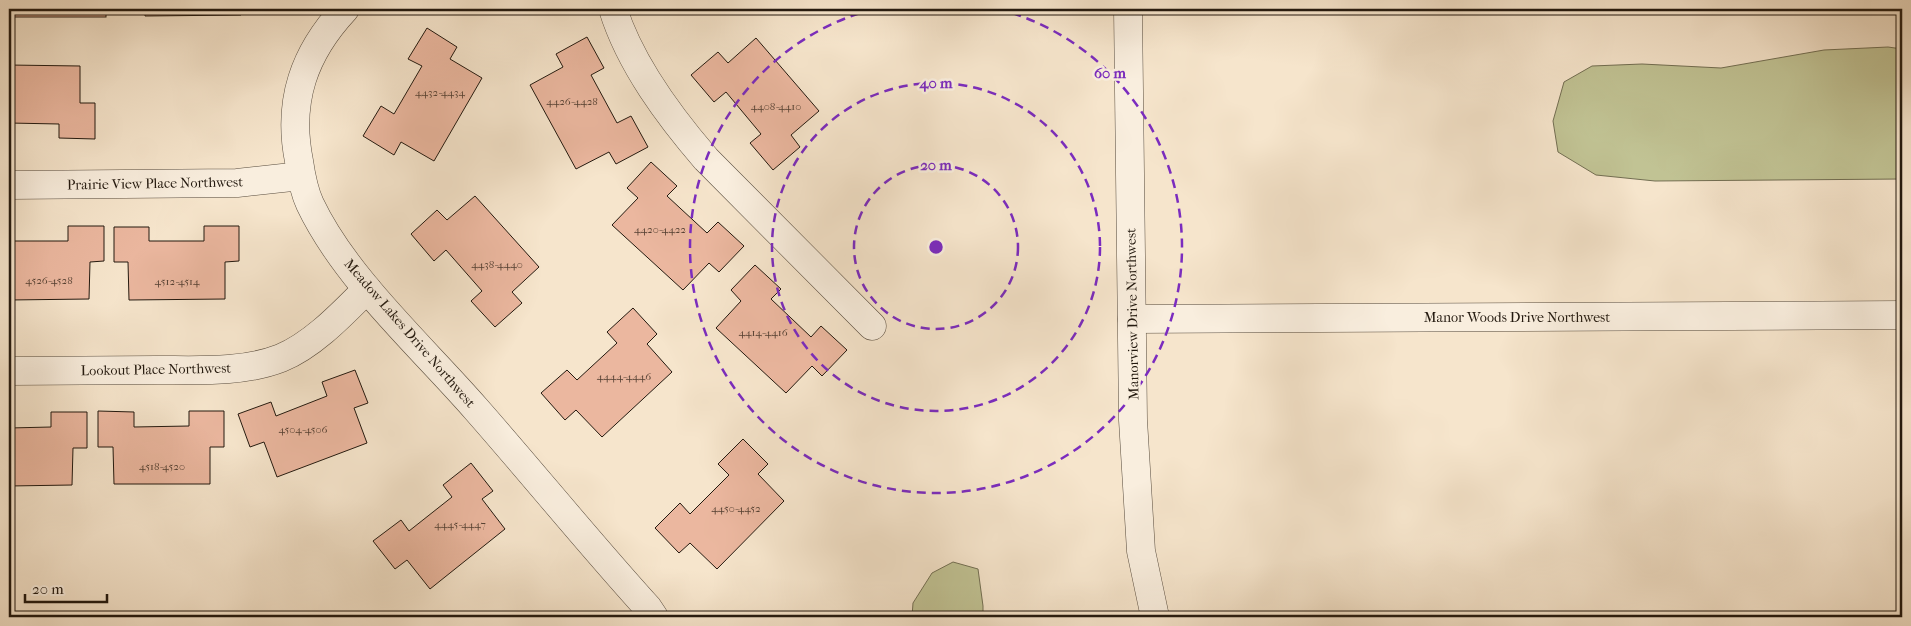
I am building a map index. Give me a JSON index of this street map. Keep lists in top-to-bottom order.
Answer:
{
  "streets": {
    "street": [
      "Prairie View Place Northwest",
      "Manorview Drive Northwest",
      "Manor Woods Drive Northwest",
      "Meadow Lakes Drive Northwest",
      "Lookout Place Northwest"
    ]
  },
  "crossings": [
    ["Prairie View Place Northwest", "Meadow Lakes Drive Northwest"],
    ["Manorview Drive Northwest", "Manor Woods Drive Northwest"],
    ["Meadow Lakes Drive Northwest", "Lookout Place Northwest"]
  ],
  "house_numbers": [
    "4432-4434",
    "4426-4428",
    "4408-4410",
    "4420-4422",
    "4438-4440",
    "4526-4528",
    "4512-4514",
    "4414-4416",
    "4444-4446",
    "4504-4506",
    "4518-4520",
    "4450-4452",
    "4445-4447"
  ],
  "scale_bar": "20 m",
  "rings": ["60 m", "40 m", "20 m"]
}
